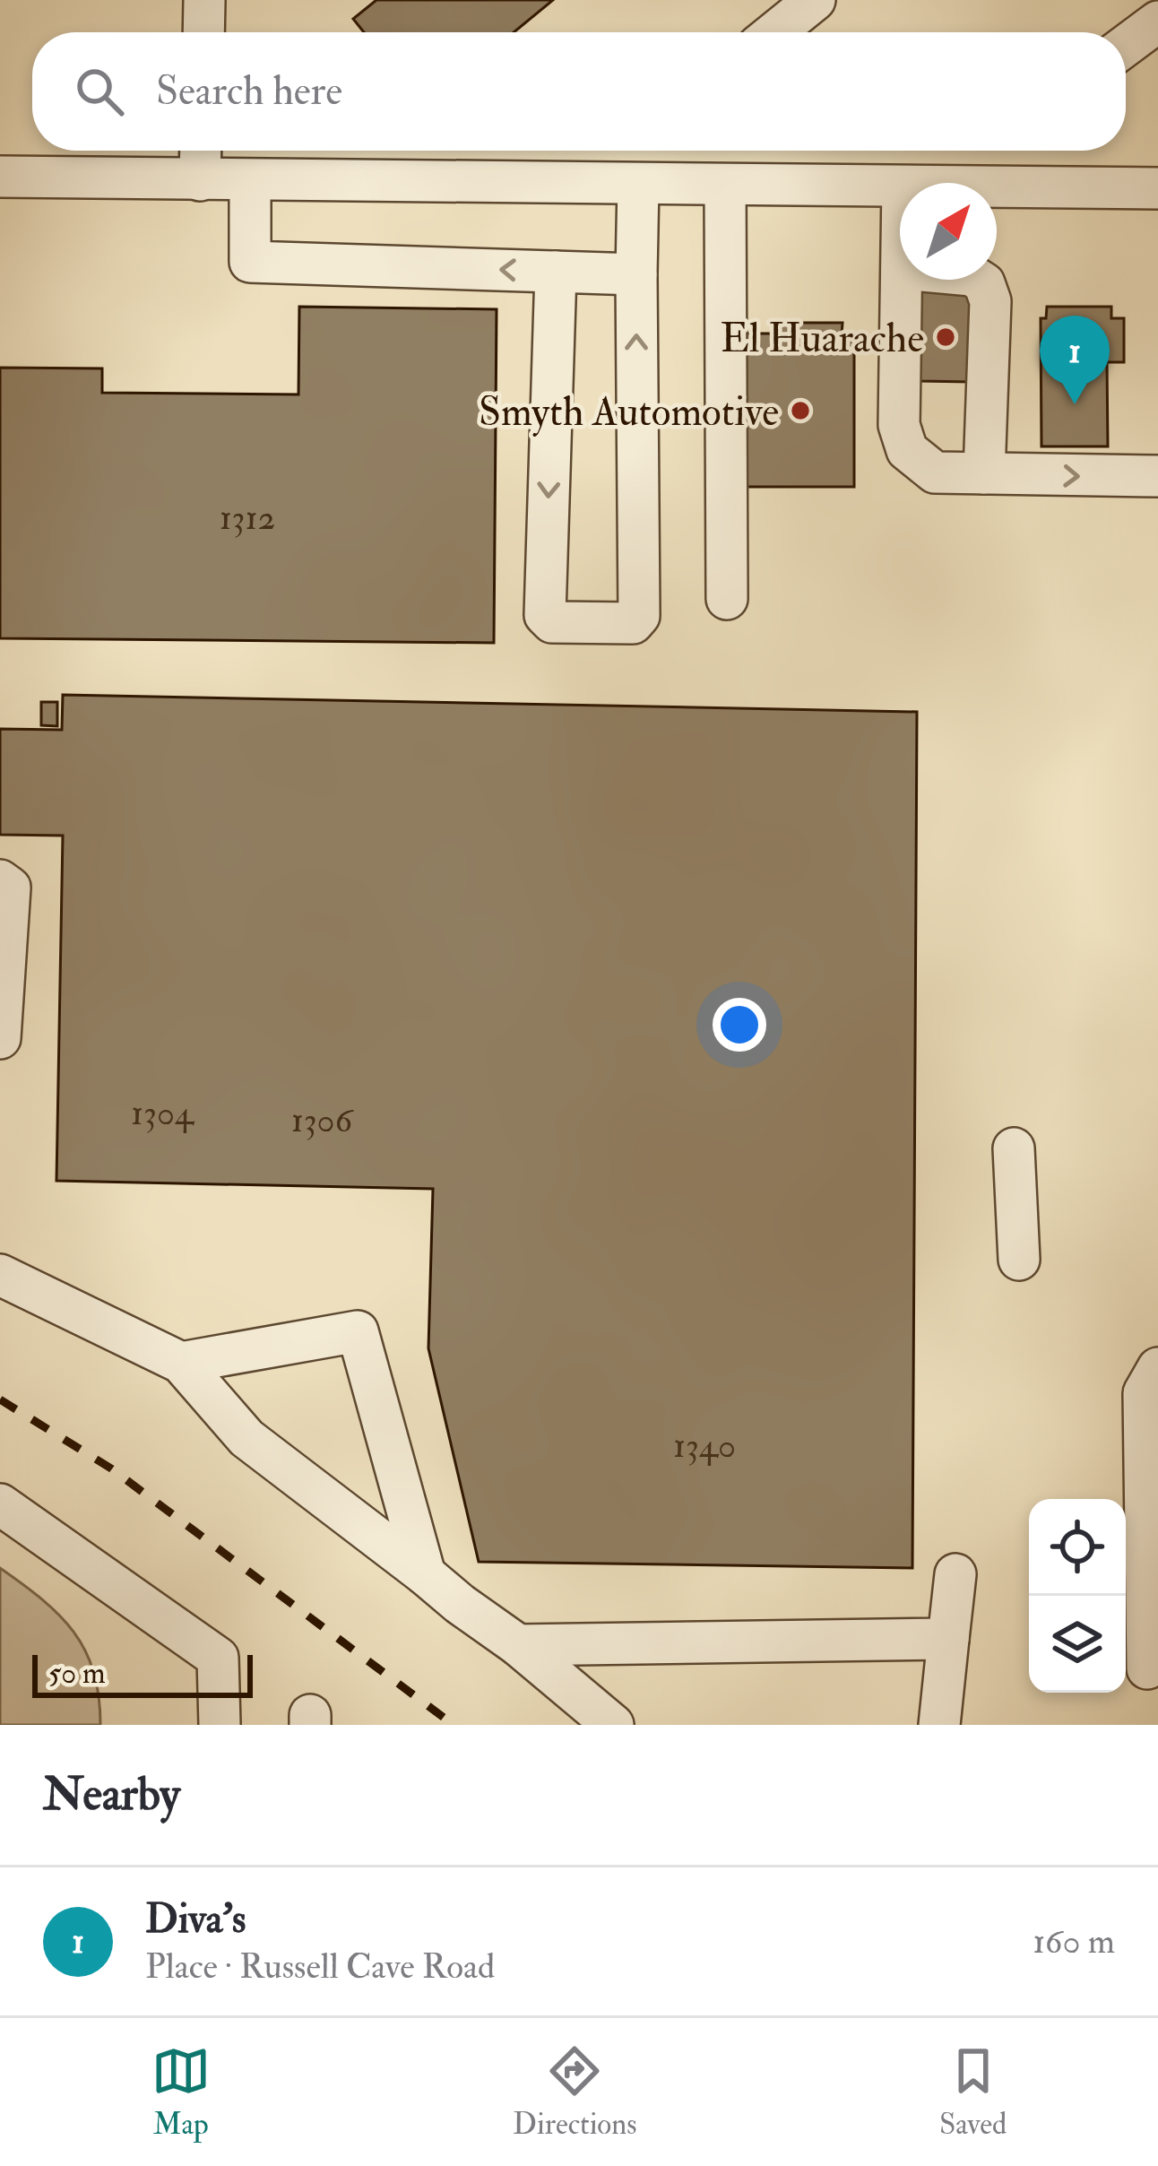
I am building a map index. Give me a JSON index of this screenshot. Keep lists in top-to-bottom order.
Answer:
{
  "places": ["El Huarache", "Smyth Automotive"],
  "house_numbers": [
    "1312",
    "1304",
    "1306",
    "1340"
  ],
  "scale_bar": "50 m",
  "north": "top right",
  "page": {
    "search": "Search here",
    "pins": "1",
    "scale": "50 m",
    "heading": "Nearby",
    "list": [
      {
        "mark": "1",
        "name": "Diva's",
        "note": "Place · Russell Cave Road",
        "value": "160 m"
      }
    ],
    "nav": ["Map", "Directions", "Saved"]
  }
}
